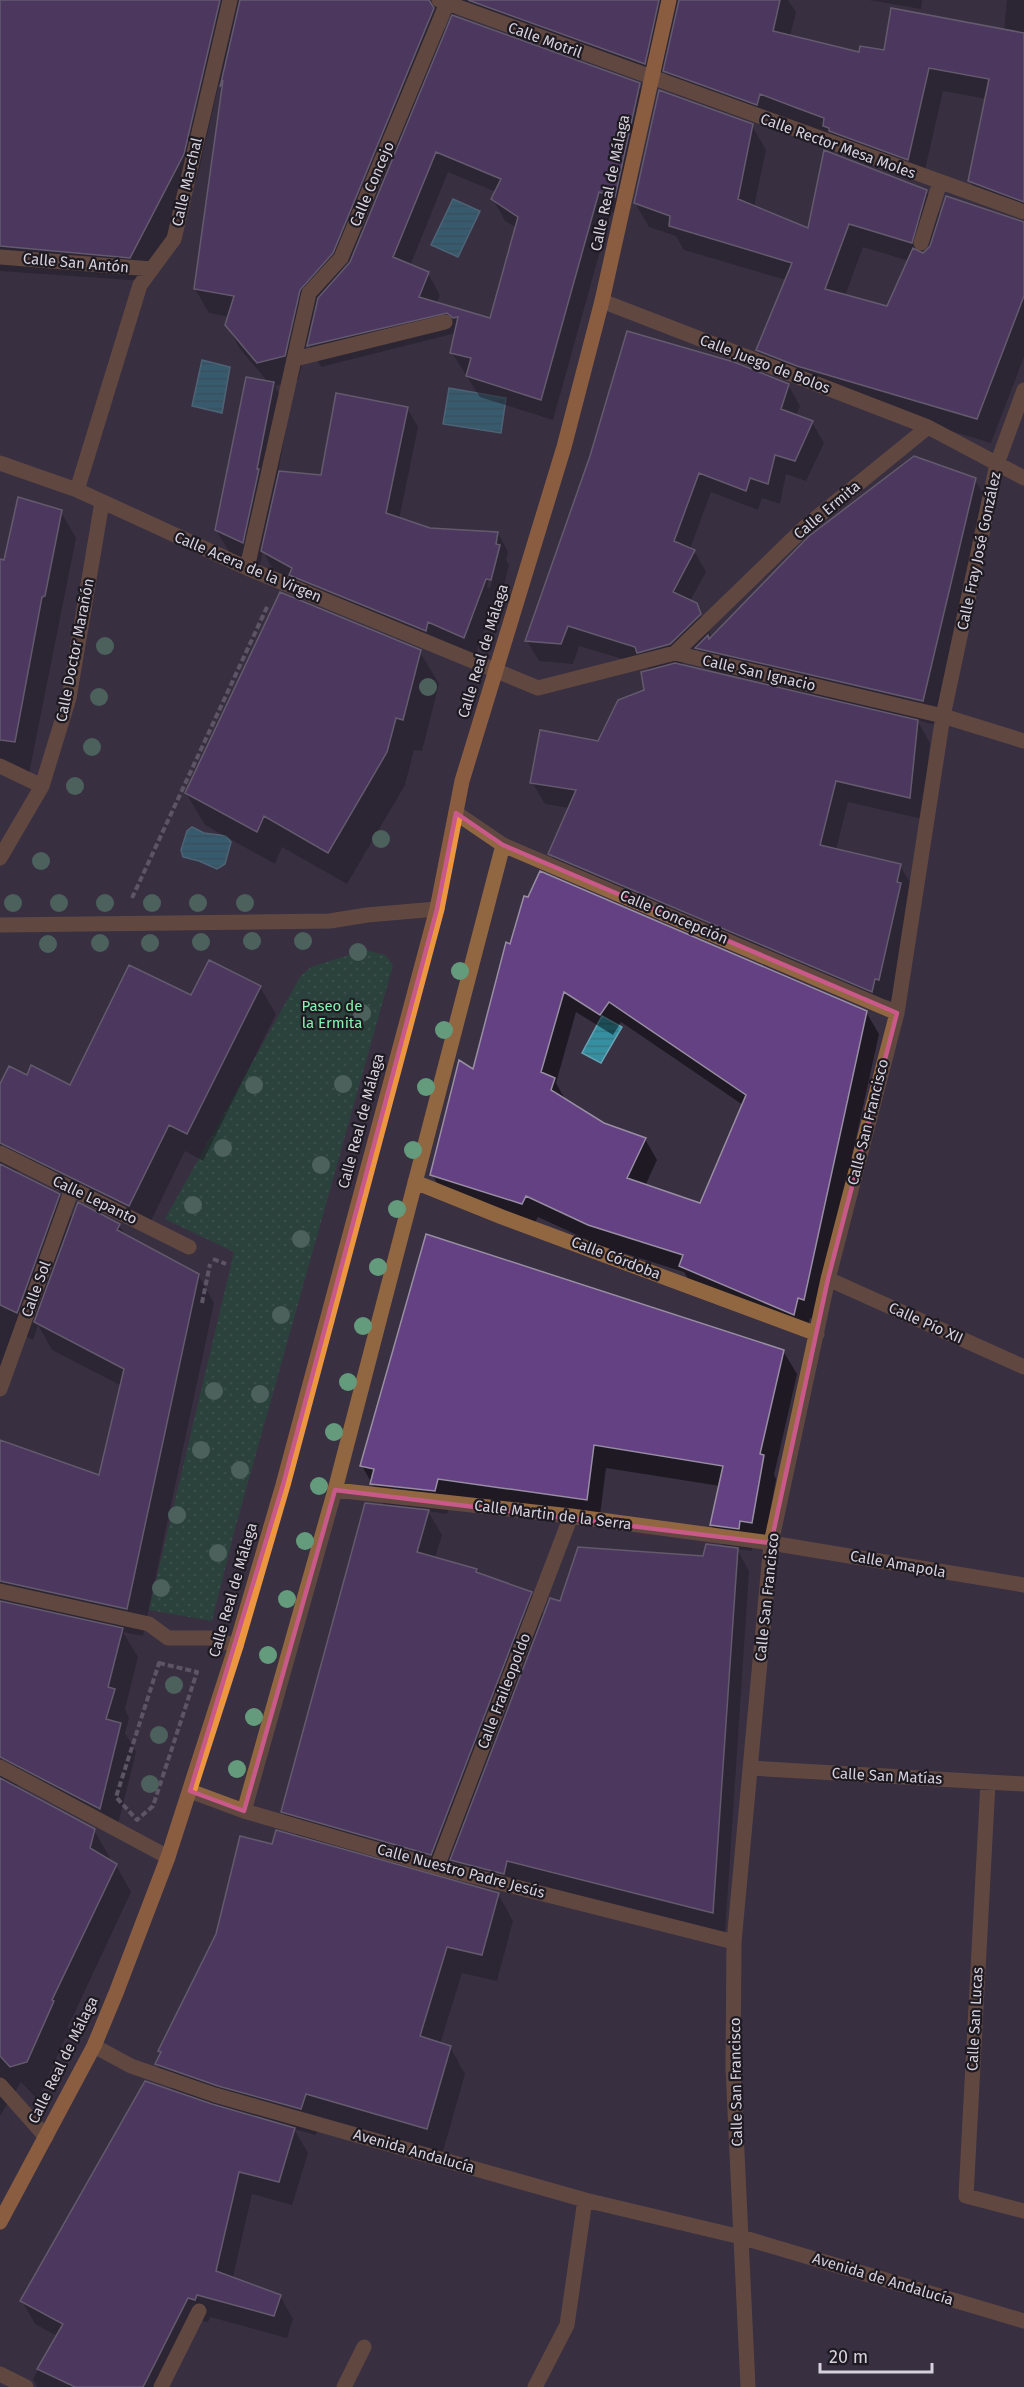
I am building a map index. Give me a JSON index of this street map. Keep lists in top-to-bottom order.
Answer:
{
  "streets": {
    "main road": ["Calle Real de Málaga"],
    "street": [
      "Calle Motril",
      "Calle Rector Mesa Moles",
      "Calle Marchal",
      "Calle Concejo",
      "Calle San Antón",
      "Calle Juego de Bolos",
      "Calle Ermita",
      "Calle Fray José González",
      "Calle Acera de la Virgen",
      "Calle Doctor Marañón",
      "Calle San Ignacio",
      "Calle Concepción",
      "Calle San Francisco",
      "Calle Lepanto",
      "Calle Córdoba",
      "Calle Sol",
      "Calle Pío XII",
      "Calle Martin de la Serra",
      "Calle Amapola",
      "Calle Fraileopoldo",
      "Calle San Matías",
      "Calle Nuestro Padre Jesús",
      "Calle San Lucas",
      "Avenida Andalucía",
      "Avenida de Andalucía"
    ]
  },
  "crossings": [
    ["Calle Motril", "Calle Rector Mesa Moles"],
    ["Calle Motril", "Calle Real de Málaga"],
    ["Calle Motril", "Calle Concejo"],
    ["Calle Rector Mesa Moles", "Calle Real de Málaga"],
    ["Calle Marchal", "Calle San Antón"],
    ["Calle Marchal", "Calle Acera de la Virgen"],
    ["Calle Real de Málaga", "Calle Juego de Bolos"],
    ["Calle Real de Málaga", "Calle Acera de la Virgen"],
    ["Calle Real de Málaga", "Calle San Ignacio"],
    ["Calle Real de Málaga", "Calle Concepción"],
    ["Calle Real de Málaga", "Calle Nuestro Padre Jesús"],
    ["Calle Real de Málaga", "Avenida Andalucía"],
    ["Calle Concejo", "Calle Acera de la Virgen"],
    ["Calle Juego de Bolos", "Calle Ermita"],
    ["Calle Ermita", "Calle San Ignacio"],
    ["Calle Fray José González", "Calle San Ignacio"],
    ["Calle Fray José González", "Calle San Francisco"],
    ["Calle Acera de la Virgen", "Calle Doctor Marañón"],
    ["Calle Acera de la Virgen", "Calle San Ignacio"],
    ["Calle San Ignacio", "Calle San Francisco"],
    ["Calle Concepción", "Calle San Francisco"],
    ["Calle San Francisco", "Calle Córdoba"],
    ["Calle San Francisco", "Calle Pío XII"],
    ["Calle San Francisco", "Calle Martin de la Serra"],
    ["Calle San Francisco", "Calle Amapola"],
    ["Calle San Francisco", "Calle San Matías"],
    ["Calle San Francisco", "Calle Nuestro Padre Jesús"],
    ["Calle San Francisco", "Avenida Andalucía"],
    ["Calle San Francisco", "Avenida de Andalucía"],
    ["Calle Lepanto", "Calle Sol"],
    ["Calle Martin de la Serra", "Calle Amapola"],
    ["Calle Martin de la Serra", "Calle Fraileopoldo"],
    ["Calle Fraileopoldo", "Calle Nuestro Padre Jesús"],
    ["Calle San Matías", "Calle San Lucas"],
    ["Avenida Andalucía", "Avenida de Andalucía"]
  ],
  "parks": ["Paseo de la Ermita"],
  "scale_bar": "20 m"
}
